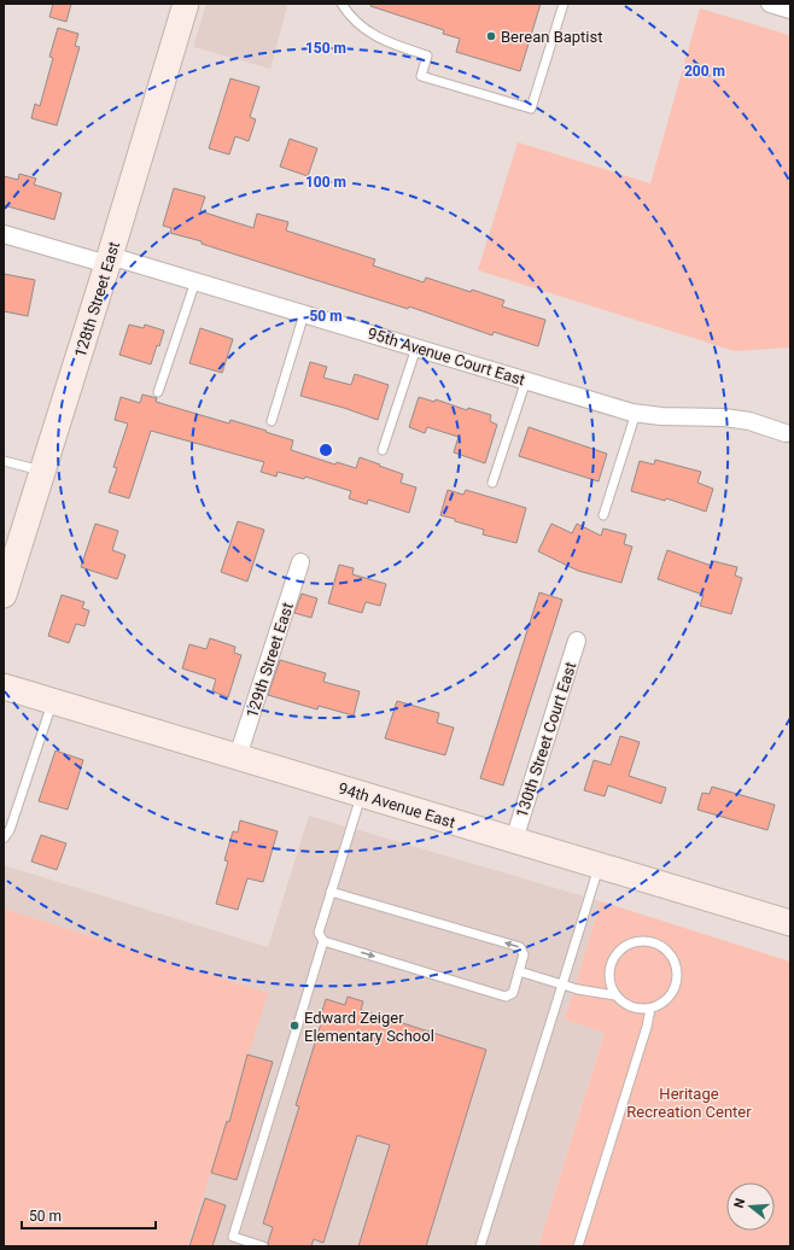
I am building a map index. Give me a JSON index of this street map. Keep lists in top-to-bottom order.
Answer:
{
  "streets": {
    "main road": ["128th Street East", "94th Avenue East"],
    "street": ["95th Avenue Court East", "129th Street East", "130th Street Court East"]
  },
  "crossings": [
    ["128th Street East", "95th Avenue Court East"],
    ["129th Street East", "94th Avenue East"],
    ["130th Street Court East", "94th Avenue East"]
  ],
  "parks": ["Heritage Recreation Center"],
  "places": ["Berean Baptist", "Edward Zeiger Elementary School"],
  "scale_bar": "50 m",
  "north": "left",
  "rings": [
    "150 m",
    "200 m",
    "100 m",
    "50 m"
  ]
}
